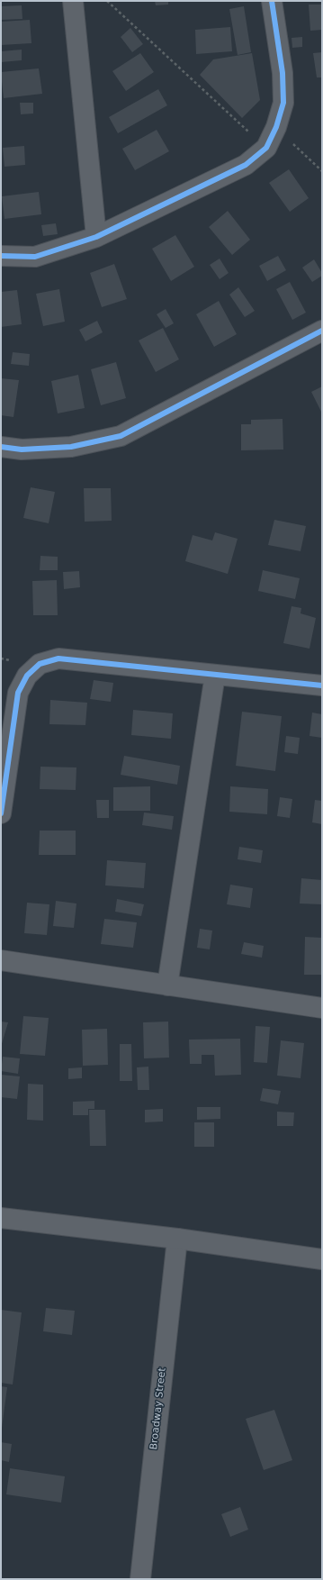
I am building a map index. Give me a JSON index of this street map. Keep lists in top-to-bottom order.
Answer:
{
  "streets": {
    "street": ["Broadway Street"]
  }
}
